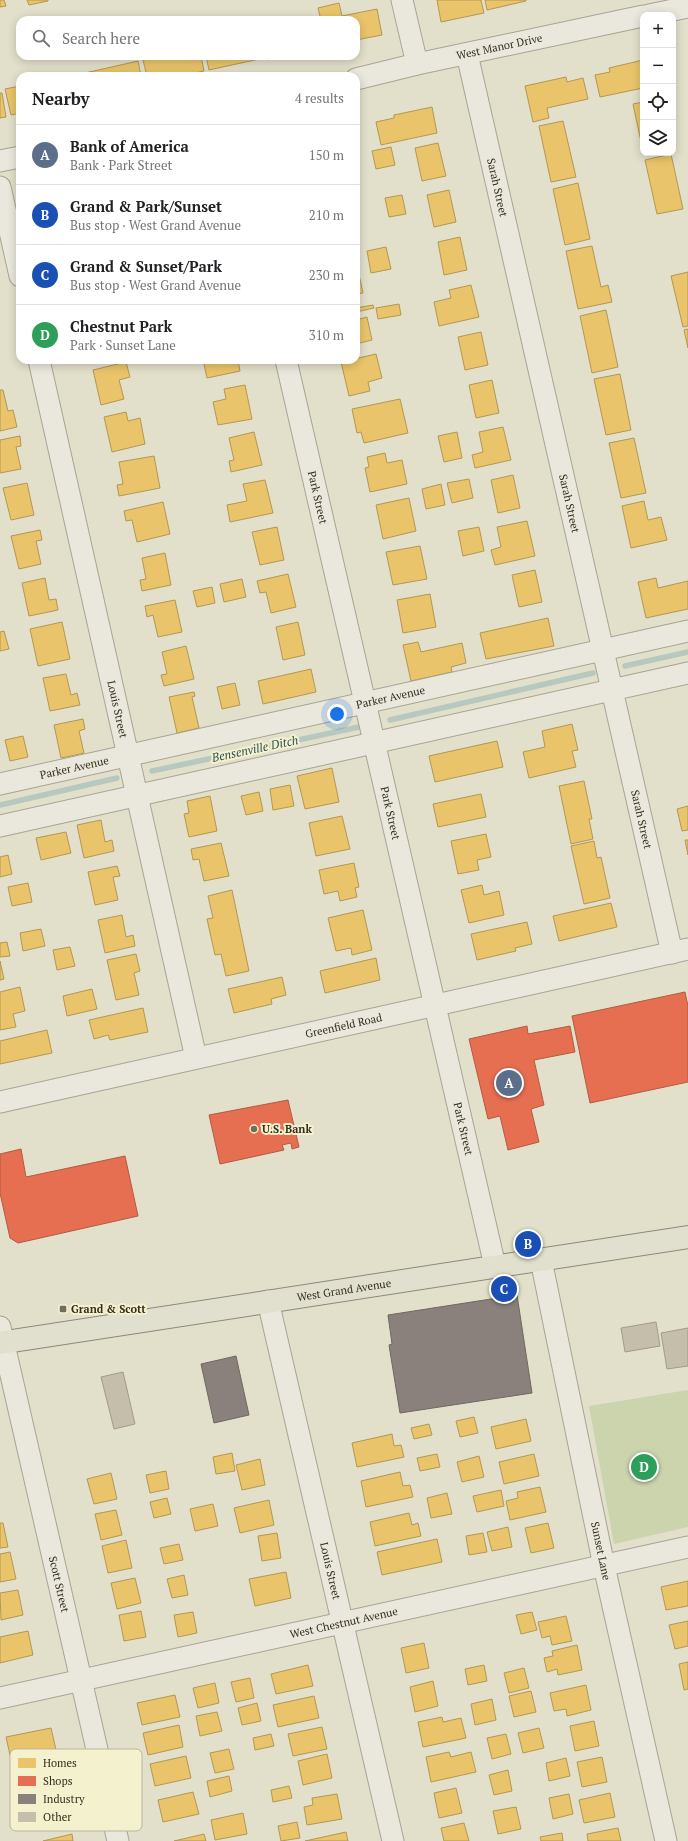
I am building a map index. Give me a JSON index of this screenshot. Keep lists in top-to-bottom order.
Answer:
{
  "streets": {
    "main road": ["West Grand Avenue"],
    "street": [
      "West Manor Drive",
      "Sarah Street",
      "Park Street",
      "Parker Avenue",
      "Louis Street",
      "Greenfield Road",
      "Sunset Lane",
      "Scott Street",
      "West Chestnut Avenue"
    ]
  },
  "crossings": [
    ["West Manor Drive", "Sarah Street"],
    ["Sarah Street", "Parker Avenue"],
    ["Sarah Street", "Greenfield Road"],
    ["Park Street", "Parker Avenue"],
    ["Park Street", "Greenfield Road"],
    ["Park Street", "West Grand Avenue"],
    ["Parker Avenue", "Louis Street"],
    ["Louis Street", "Greenfield Road"],
    ["Louis Street", "West Grand Avenue"],
    ["Louis Street", "West Chestnut Avenue"],
    ["West Grand Avenue", "Sunset Lane"],
    ["West Grand Avenue", "Scott Street"],
    ["Sunset Lane", "West Chestnut Avenue"],
    ["Scott Street", "West Chestnut Avenue"]
  ],
  "water": ["Bensenville Ditch"],
  "places": {
    "other": ["U.S. Bank"],
    "transit": ["Grand & Scott"]
  },
  "legend": [
    "Homes",
    "Shops",
    "Industry",
    "Other"
  ],
  "page": {
    "map_buttons": ["+", "−"],
    "search": "Search here",
    "heading": ["Nearby", "4 results"],
    "list": [
      {
        "mark": "A",
        "name": "Bank of America",
        "note": "Bank · Park Street",
        "value": "150 m"
      },
      {
        "mark": "B",
        "name": "Grand & Park/Sunset",
        "note": "Bus stop · West Grand Avenue",
        "value": "210 m"
      },
      {
        "mark": "C",
        "name": "Grand & Sunset/Park",
        "note": "Bus stop · West Grand Avenue",
        "value": "230 m"
      },
      {
        "mark": "D",
        "name": "Chestnut Park",
        "note": "Park · Sunset Lane",
        "value": "310 m"
      }
    ],
    "pins": [
      "A",
      "B",
      "C",
      "D"
    ]
  }
}
